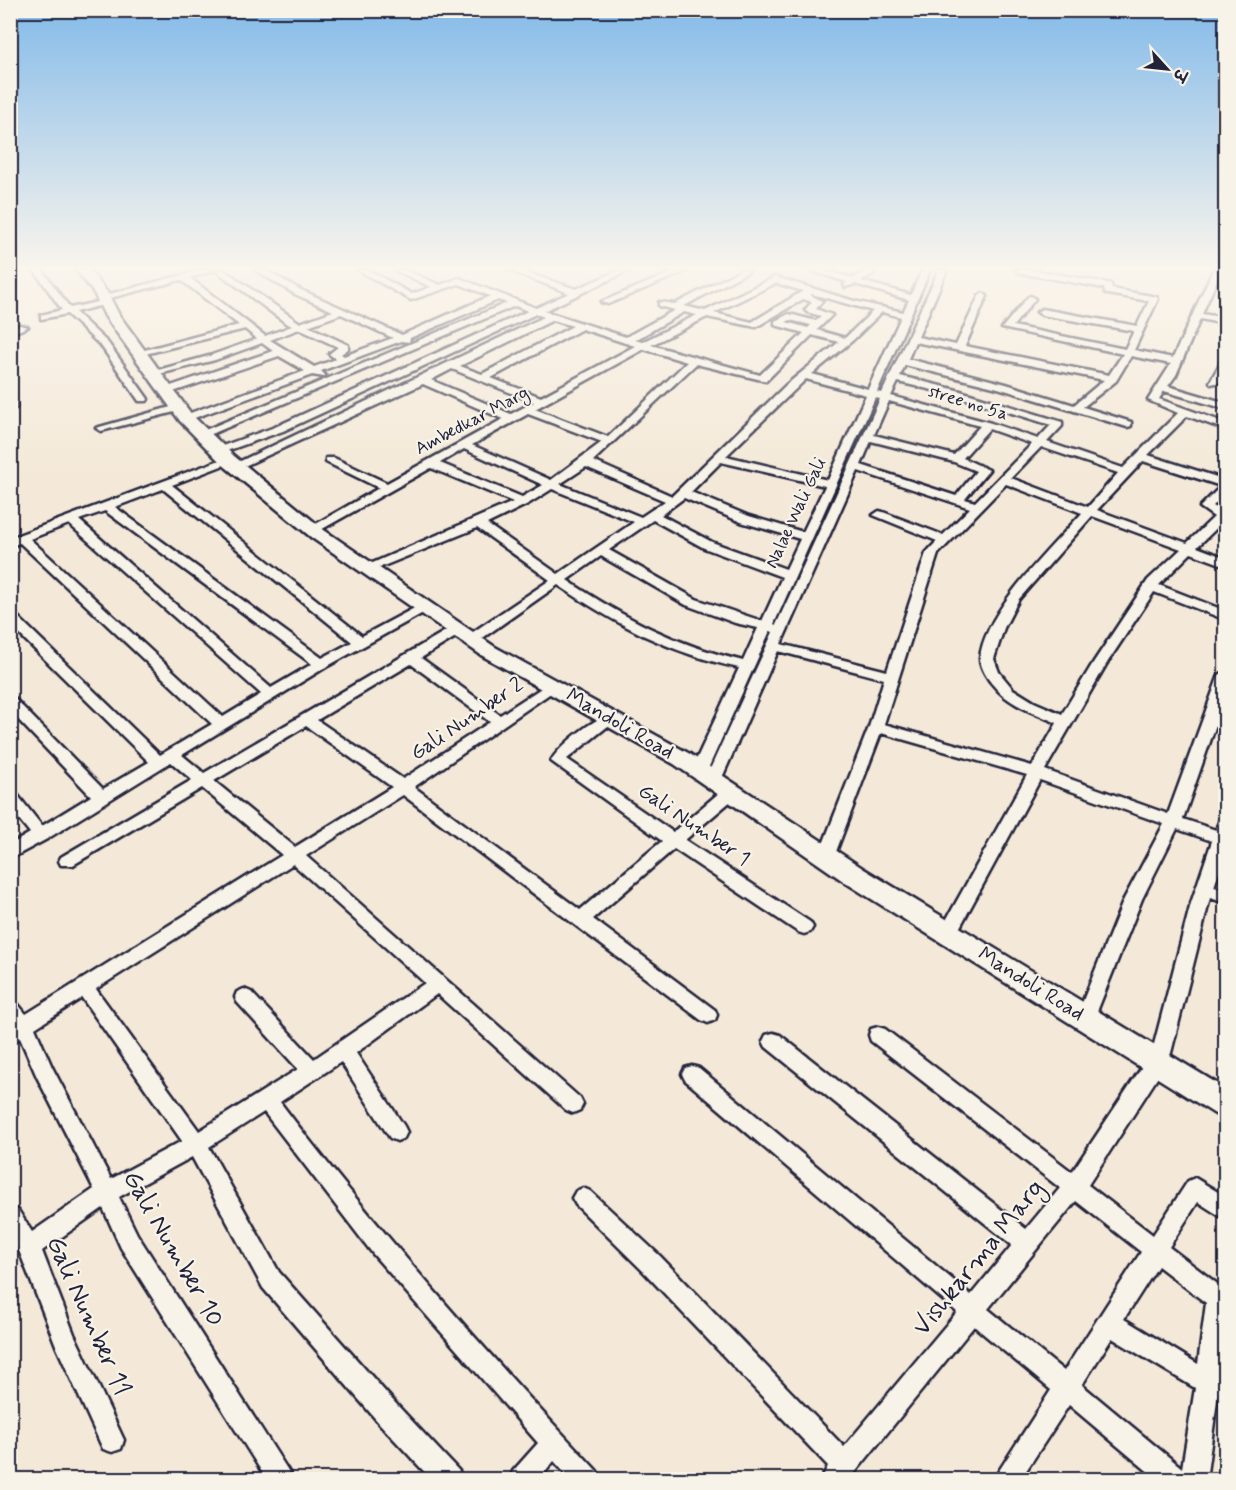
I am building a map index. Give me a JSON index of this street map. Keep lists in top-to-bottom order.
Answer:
{
  "streets": {
    "street": [
      "stree no 5a",
      "Ambedkar Marg",
      "Nalae Wali Gali",
      "Gali Number 2",
      "Mandoli Road",
      "Gali Number 1",
      "Gali Number 10",
      "Vishkarma Marg",
      "Gali Number 11"
    ]
  },
  "crossings": [
    ["stree no 5a", "Nalae Wali Gali"],
    ["Ambedkar Marg", "Mandoli Road"],
    ["Nalae Wali Gali", "Mandoli Road"],
    ["Gali Number 2", "Mandoli Road"],
    ["Gali Number 2", "Gali Number 10"],
    ["Mandoli Road", "Gali Number 1"],
    ["Mandoli Road", "Vishkarma Marg"]
  ],
  "north": "bottom right"
}
